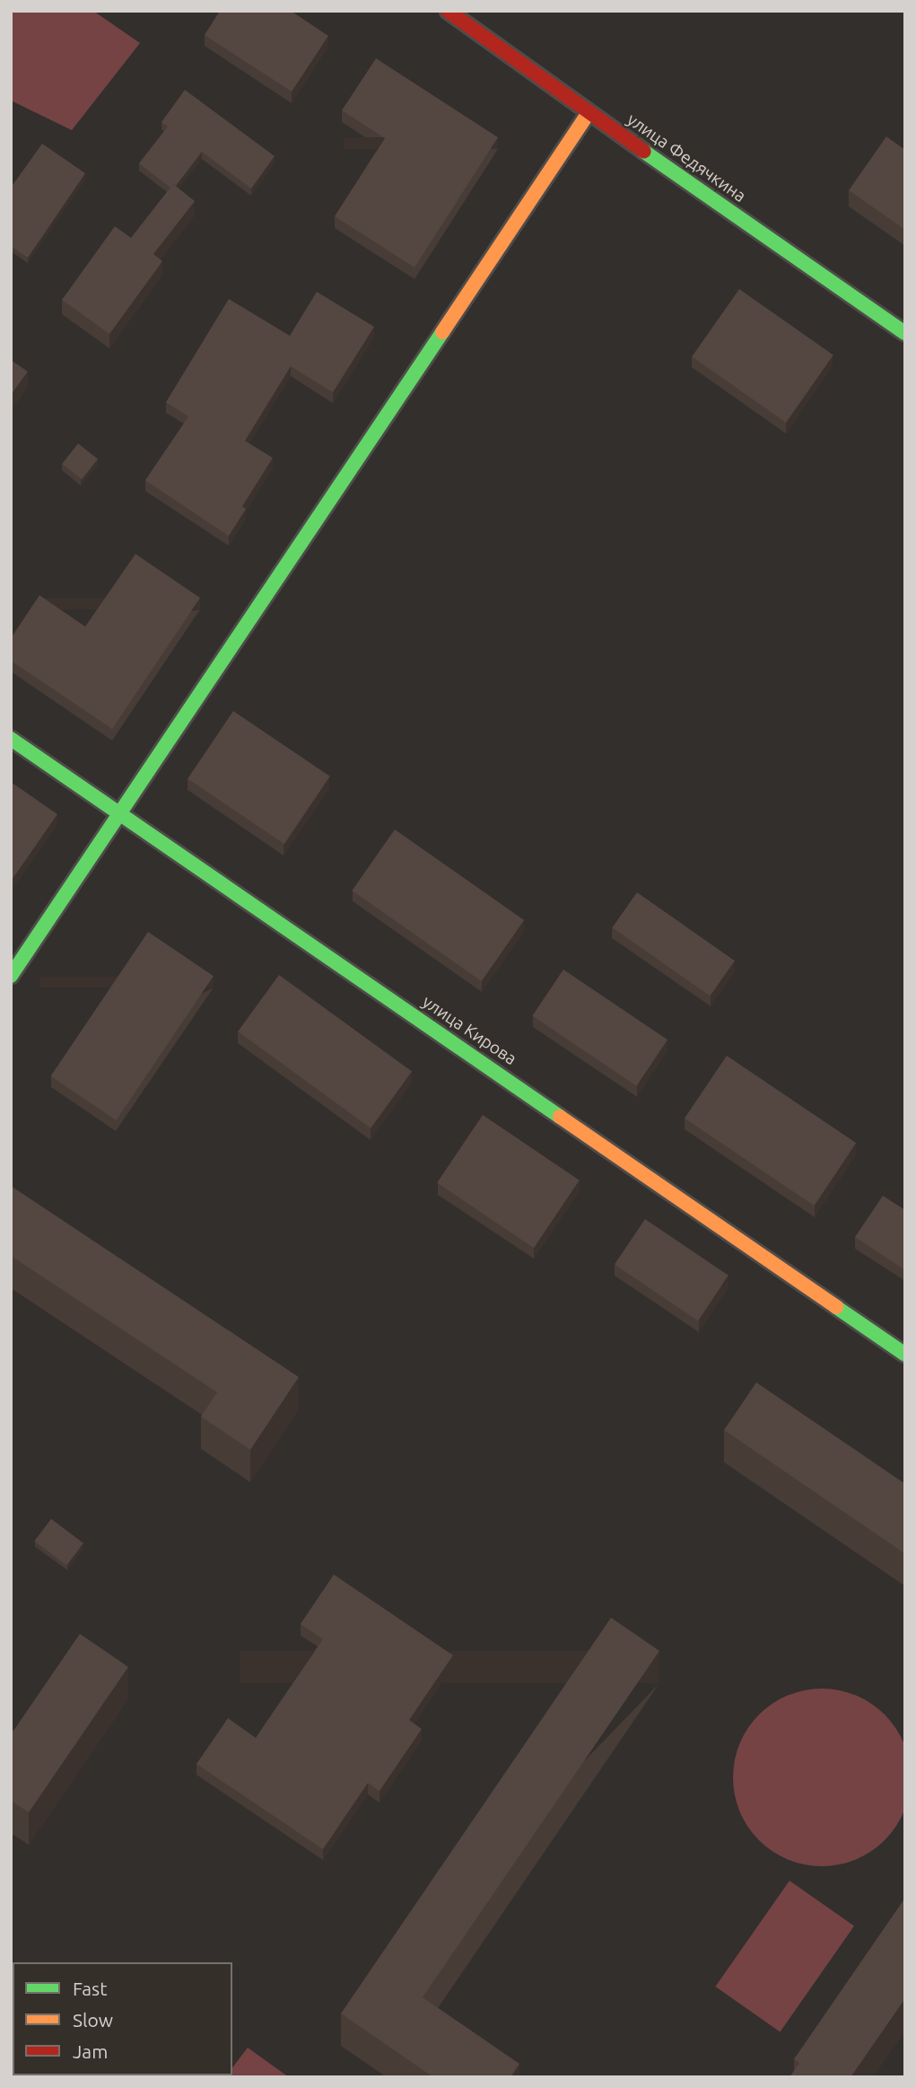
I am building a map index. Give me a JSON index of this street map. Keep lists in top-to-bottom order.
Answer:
{
  "streets": {
    "street": ["улица Федячкина", "улица Кирова"]
  },
  "legend": ["Fast", "Slow", "Jam"]
}
